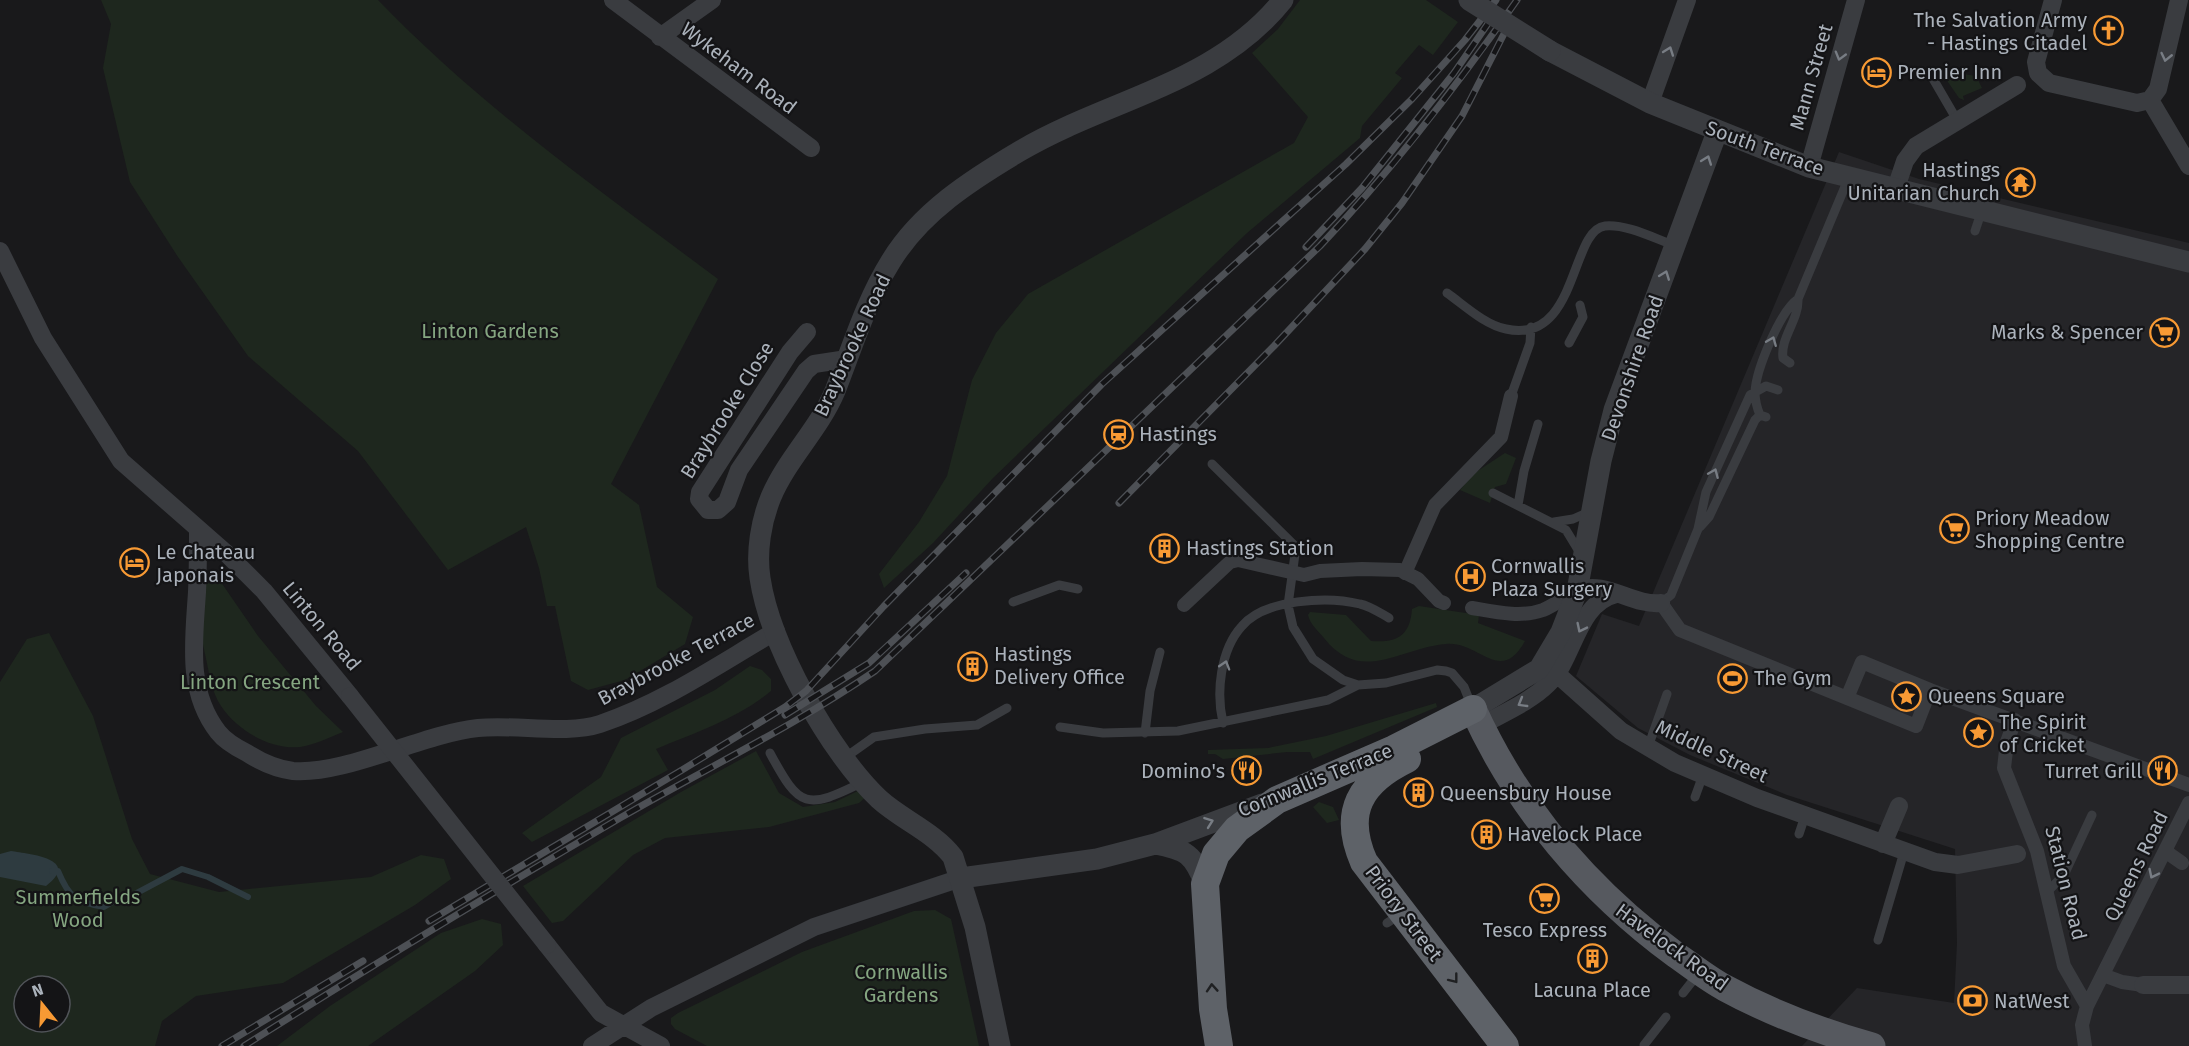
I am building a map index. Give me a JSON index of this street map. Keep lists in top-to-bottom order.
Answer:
{
  "streets": {
    "highway": ["Cornwallis Terrace", "Priory Street"],
    "main road": ["Havelock Road"],
    "street": [
      "Wykeham Road",
      "Mann Street",
      "South Terrace",
      "Braybrooke Road",
      "Devonshire Road",
      "Braybrooke Close",
      "Linton Road",
      "Braybrooke Terrace",
      "Middle Street",
      "Queens Road",
      "Station Road"
    ]
  },
  "crossings": [
    ["Mann Street", "South Terrace"],
    ["South Terrace", "Devonshire Road"],
    ["Braybrooke Road", "Braybrooke Close"],
    ["Braybrooke Road", "Braybrooke Terrace"],
    ["Devonshire Road", "Middle Street"],
    ["Devonshire Road", "Cornwallis Terrace"],
    ["Devonshire Road", "Havelock Road"],
    ["Linton Road", "Braybrooke Terrace"],
    ["Middle Street", "Station Road"],
    ["Cornwallis Terrace", "Priory Street"],
    ["Cornwallis Terrace", "Havelock Road"],
    ["Queens Road", "Station Road"]
  ],
  "one_way": [
    "Mann Street",
    "Devonshire Road",
    "Queens Road",
    "Priory Street"
  ],
  "parks": [
    "Linton Gardens",
    "Linton Crescent",
    "Summerfields Wood",
    "Cornwallis Gardens"
  ],
  "places": {
    "church": ["The Salvation Army - Hastings Citadel"],
    "hotel": ["Premier Inn", "Le Chateau Japonais"],
    "temple": ["Hastings Unitarian Church"],
    "supermarket": ["Marks & Spencer", "Priory Meadow Shopping Centre", "Tesco Express"],
    "station": ["Hastings"],
    "building": [
      "Hastings Station",
      "Hastings Delivery Office",
      "Queensbury House",
      "Havelock Place",
      "Lacuna Place"
    ],
    "hospital": ["Cornwallis Plaza Surgery"],
    "sports": ["The Gym"],
    "place": ["Queens Square", "The Spirit of Cricket"],
    "restaurant": ["Domino's", "Turret Grill"],
    "bank": ["NatWest"]
  },
  "north": "top"
}
